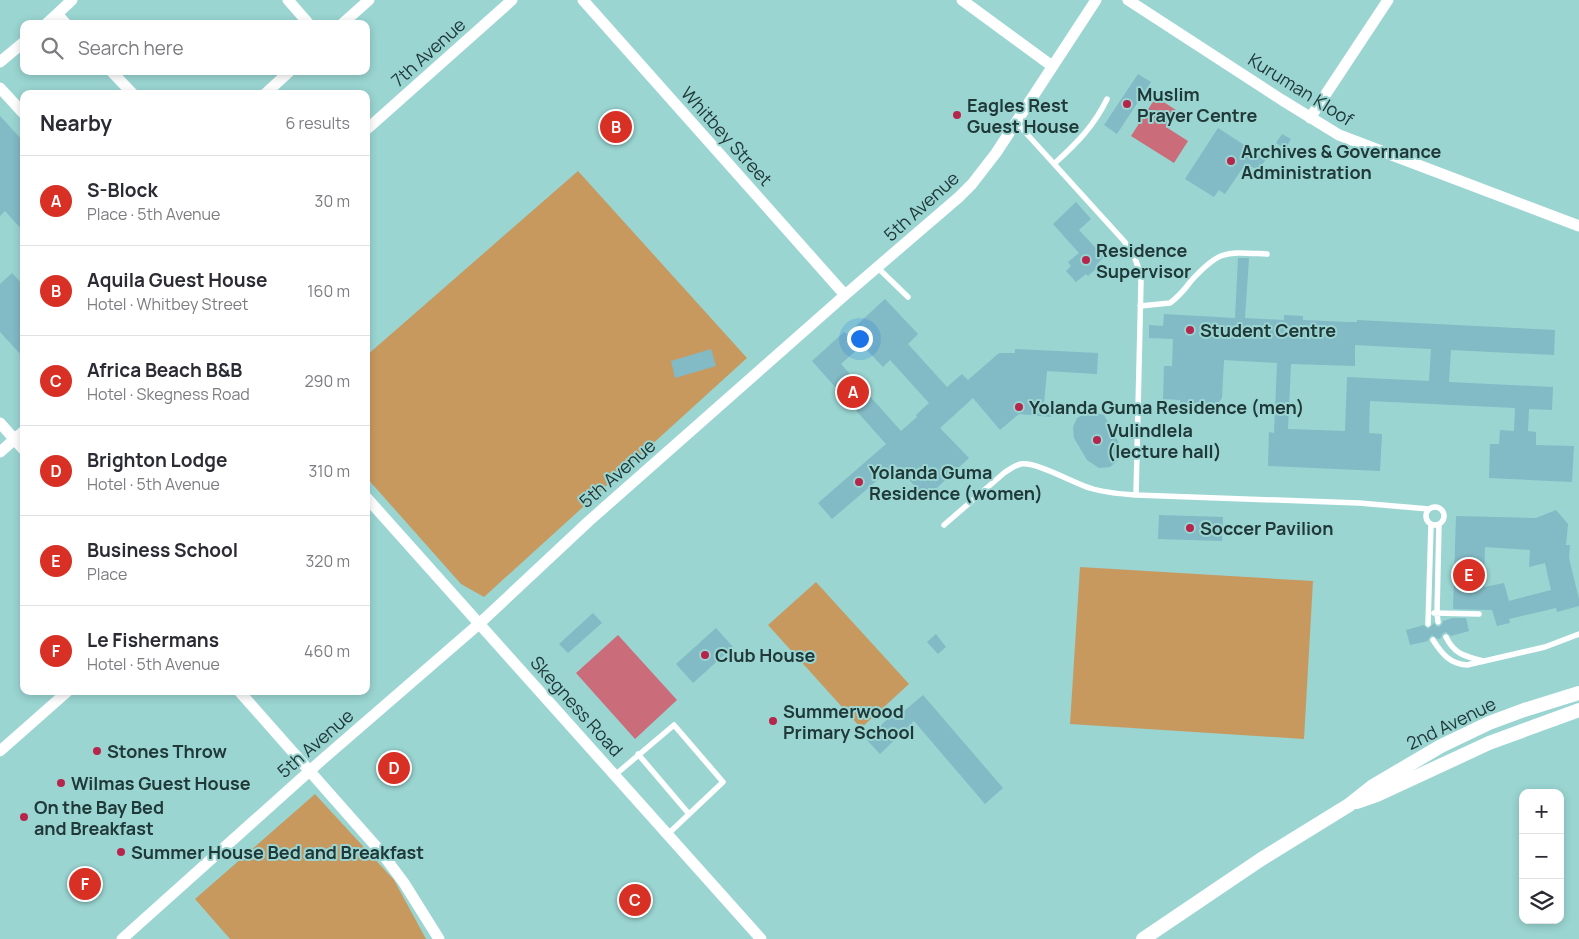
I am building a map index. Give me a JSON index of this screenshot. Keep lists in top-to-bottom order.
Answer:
{
  "streets": {
    "street": [
      "7th Avenue",
      "Kuruman Kloof",
      "Whitbey Street",
      "5th Avenue",
      "Skegness Road",
      "2nd Avenue"
    ]
  },
  "crossings": [
    ["Whitbey Street", "5th Avenue"],
    ["5th Avenue", "Skegness Road"]
  ],
  "places": [
    "Muslim Prayer Centre",
    "Eagles Rest Guest House",
    "Archives & Governance Administration",
    "Residence Supervisor",
    "Student Centre",
    "Yolanda Guma Residence (men)",
    "Vulindlela (lecture hall)",
    "Yolanda Guma Residence (women)",
    "Soccer Pavilion",
    "Club House",
    "Summerwood Primary School",
    "Stones Throw",
    "Wilmas Guest House",
    "On the Bay Bed and Breakfast",
    "Summer House Bed and Breakfast"
  ],
  "page": {
    "search": "Search here",
    "heading": ["Nearby", "6 results"],
    "pins": [
      "B",
      "A",
      "E",
      "D",
      "F",
      "C"
    ],
    "list": [
      {
        "mark": "A",
        "name": "S-Block",
        "note": "Place · 5th Avenue",
        "value": "30 m"
      },
      {
        "mark": "B",
        "name": "Aquila Guest House",
        "note": "Hotel · Whitbey Street",
        "value": "160 m"
      },
      {
        "mark": "C",
        "name": "Africa Beach B&B",
        "note": "Hotel · Skegness Road",
        "value": "290 m"
      },
      {
        "mark": "D",
        "name": "Brighton Lodge",
        "note": "Hotel · 5th Avenue",
        "value": "310 m"
      },
      {
        "mark": "E",
        "name": "Business School",
        "note": "Place",
        "value": "320 m"
      },
      {
        "mark": "F",
        "name": "Le Fishermans",
        "note": "Hotel · 5th Avenue",
        "value": "460 m"
      }
    ],
    "map_buttons": ["+", "−"]
  }
}
